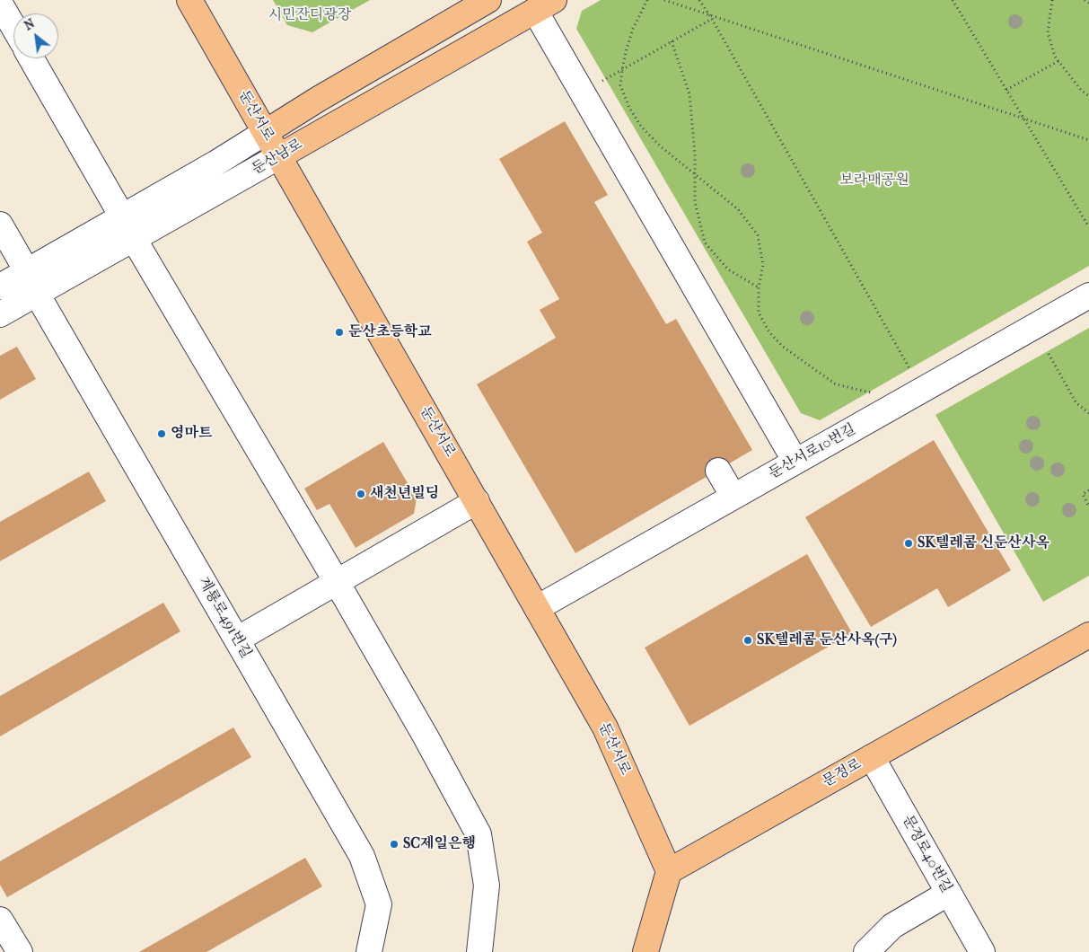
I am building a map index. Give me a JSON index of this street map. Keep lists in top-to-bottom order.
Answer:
{
  "streets": {
    "main road": ["둔산서로", "둔산남로", "문정로"],
    "street": ["둔산서로10번길", "계룡로491번길", "문정로40번길"]
  },
  "crossings": [
    ["둔산서로", "둔산남로"],
    ["둔산서로", "둔산서로10번길"],
    ["둔산서로", "문정로"],
    ["둔산남로", "계룡로491번길"],
    ["문정로", "문정로40번길"]
  ],
  "parks": ["시민잔디광장", "보라매공원"],
  "places": [
    "둔산초등학교",
    "영마트",
    "새천년빌딩",
    "SK텔레콤 신둔산사옥",
    "SK텔레콤 둔산사옥(구)",
    "SC제일은행"
  ],
  "north": "top left"
}
